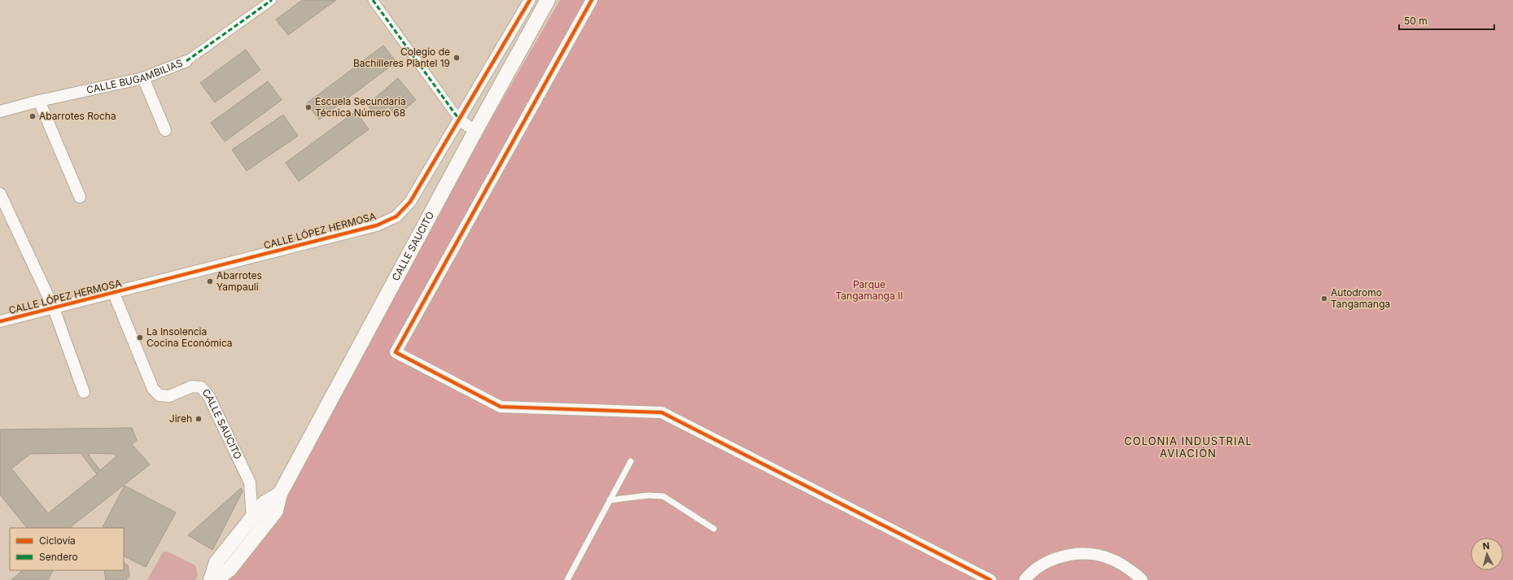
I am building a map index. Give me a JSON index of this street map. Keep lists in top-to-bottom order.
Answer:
{
  "streets": {
    "street": ["CALLE BUGAMBILIAS", "CALLE LÓPEZ HERMOSA", "CALLE SAUCITO"]
  },
  "crossings": [
    ["CALLE LÓPEZ HERMOSA", "CALLE SAUCITO"]
  ],
  "districts": ["COLONIA INDUSTRIAL AVIACIÓN"],
  "parks": ["Parque Tangamanga II"],
  "places": [
    "Colegio de Bachilleres Plantel 19",
    "Escuela Secundaria Técnica Número 68",
    "Abarrotes Rocha",
    "Abarrotes Yampauli",
    "Autodromo Tangamanga",
    "La Insolencia Cocina Económica",
    "Jireh"
  ],
  "legend": ["Ciclovía", "Sendero"],
  "scale_bar": "50 m",
  "north": "top"
}
